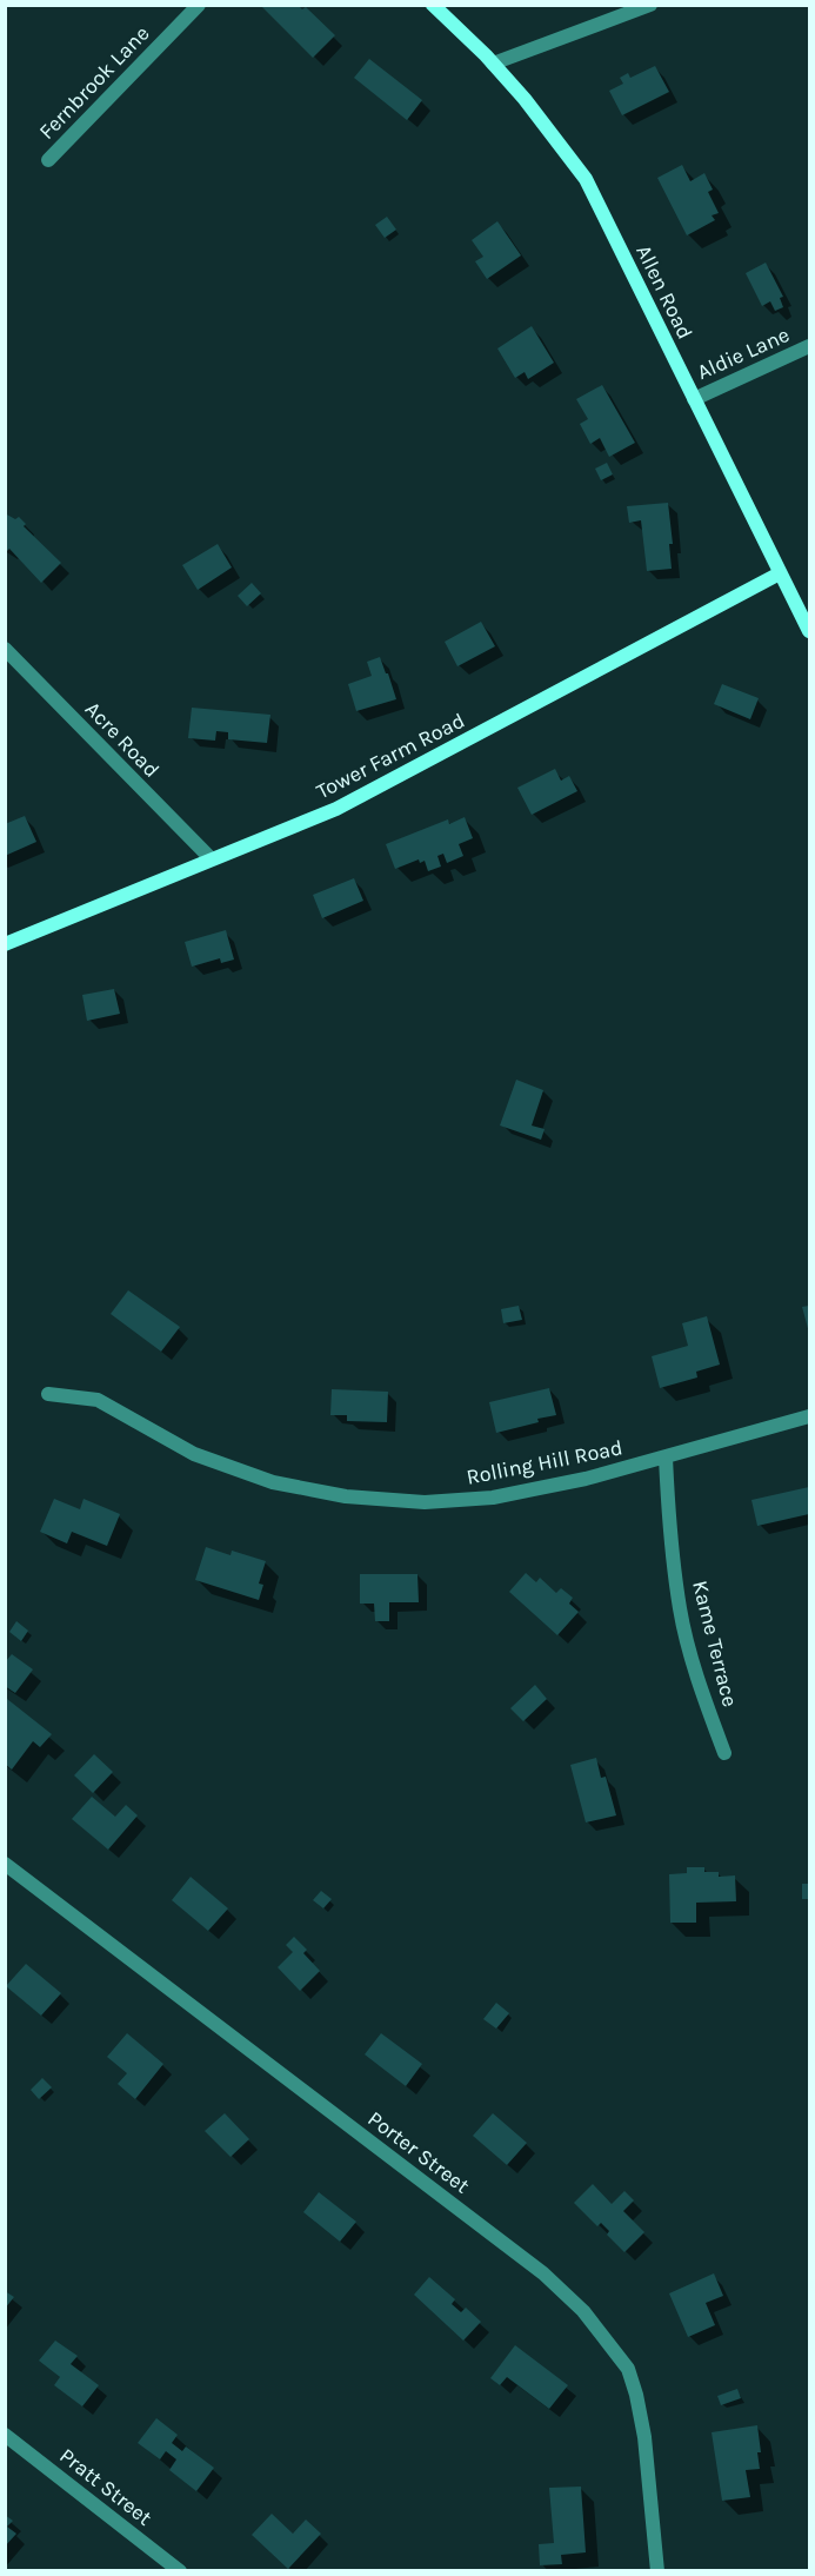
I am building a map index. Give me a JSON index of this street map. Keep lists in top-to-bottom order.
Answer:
{
  "streets": {
    "street": [
      "Fernbrook Lane",
      "Allen Road",
      "Aldie Lane",
      "Acre Road",
      "Tower Farm Road",
      "Rolling Hill Road",
      "Kame Terrace",
      "Porter Street",
      "Pratt Street"
    ]
  },
  "crossings": [
    ["Allen Road", "Aldie Lane"],
    ["Allen Road", "Tower Farm Road"],
    ["Acre Road", "Tower Farm Road"],
    ["Rolling Hill Road", "Kame Terrace"]
  ]
}
